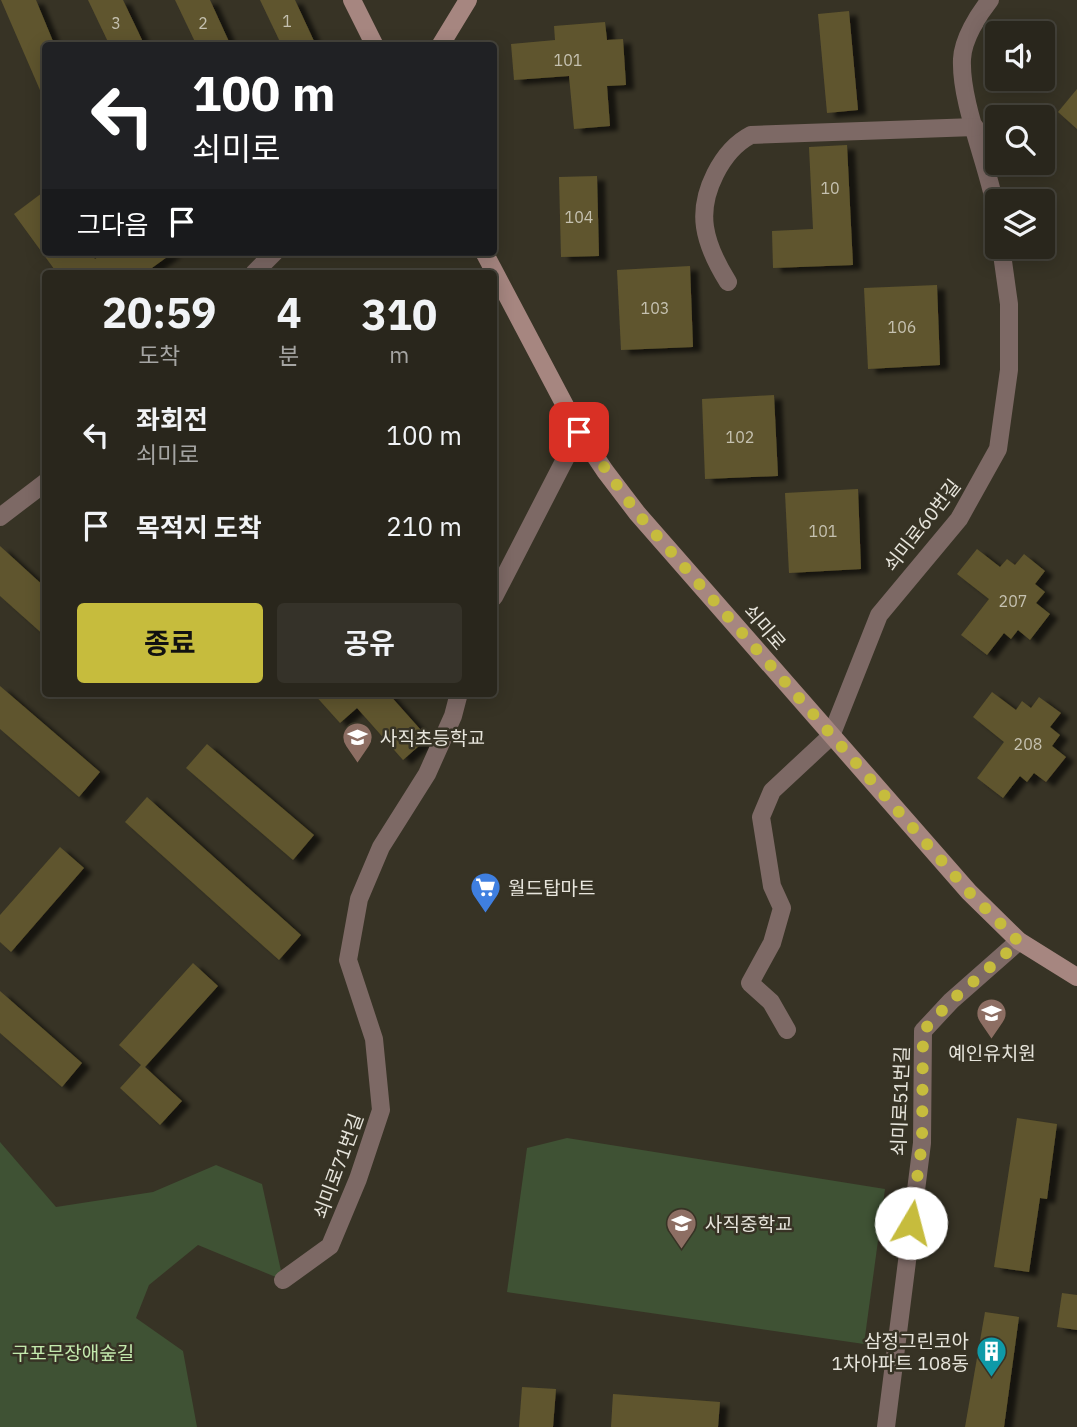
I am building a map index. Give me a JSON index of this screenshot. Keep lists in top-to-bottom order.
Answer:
{
  "streets": {
    "main road": ["쇠미로"],
    "street": ["쇠미로60번길", "쇠미로51번길", "쇠미로71번길"]
  },
  "crossings": [
    ["쇠미로60번길", "쇠미로"],
    ["쇠미로", "쇠미로51번길"]
  ],
  "parks": ["구포무장애숲길"],
  "places": {
    "school or university": ["사직초등학교", "예인유치원", "사직중학교"],
    "supermarket": ["월드탑마트"],
    "building": ["삼정그린코아 1차아파트 108동"]
  },
  "house_numbers": [
    "1",
    "3",
    "2",
    "101",
    "10",
    "104",
    "103",
    "106",
    "102",
    "101",
    "207",
    "208"
  ],
  "page": {
    "turn": ["100 m", "쇠미로"],
    "then": "그다음",
    "eta": [
      "20:59",
      "도착",
      "4",
      "분",
      "310",
      "m"
    ],
    "list": [
      {
        "name": "좌회전",
        "note": "쇠미로",
        "value": "100 m"
      },
      {
        "name": "목적지 도착",
        "value": "210 m"
      }
    ],
    "buttons": ["종료", "공유"]
  }
}
